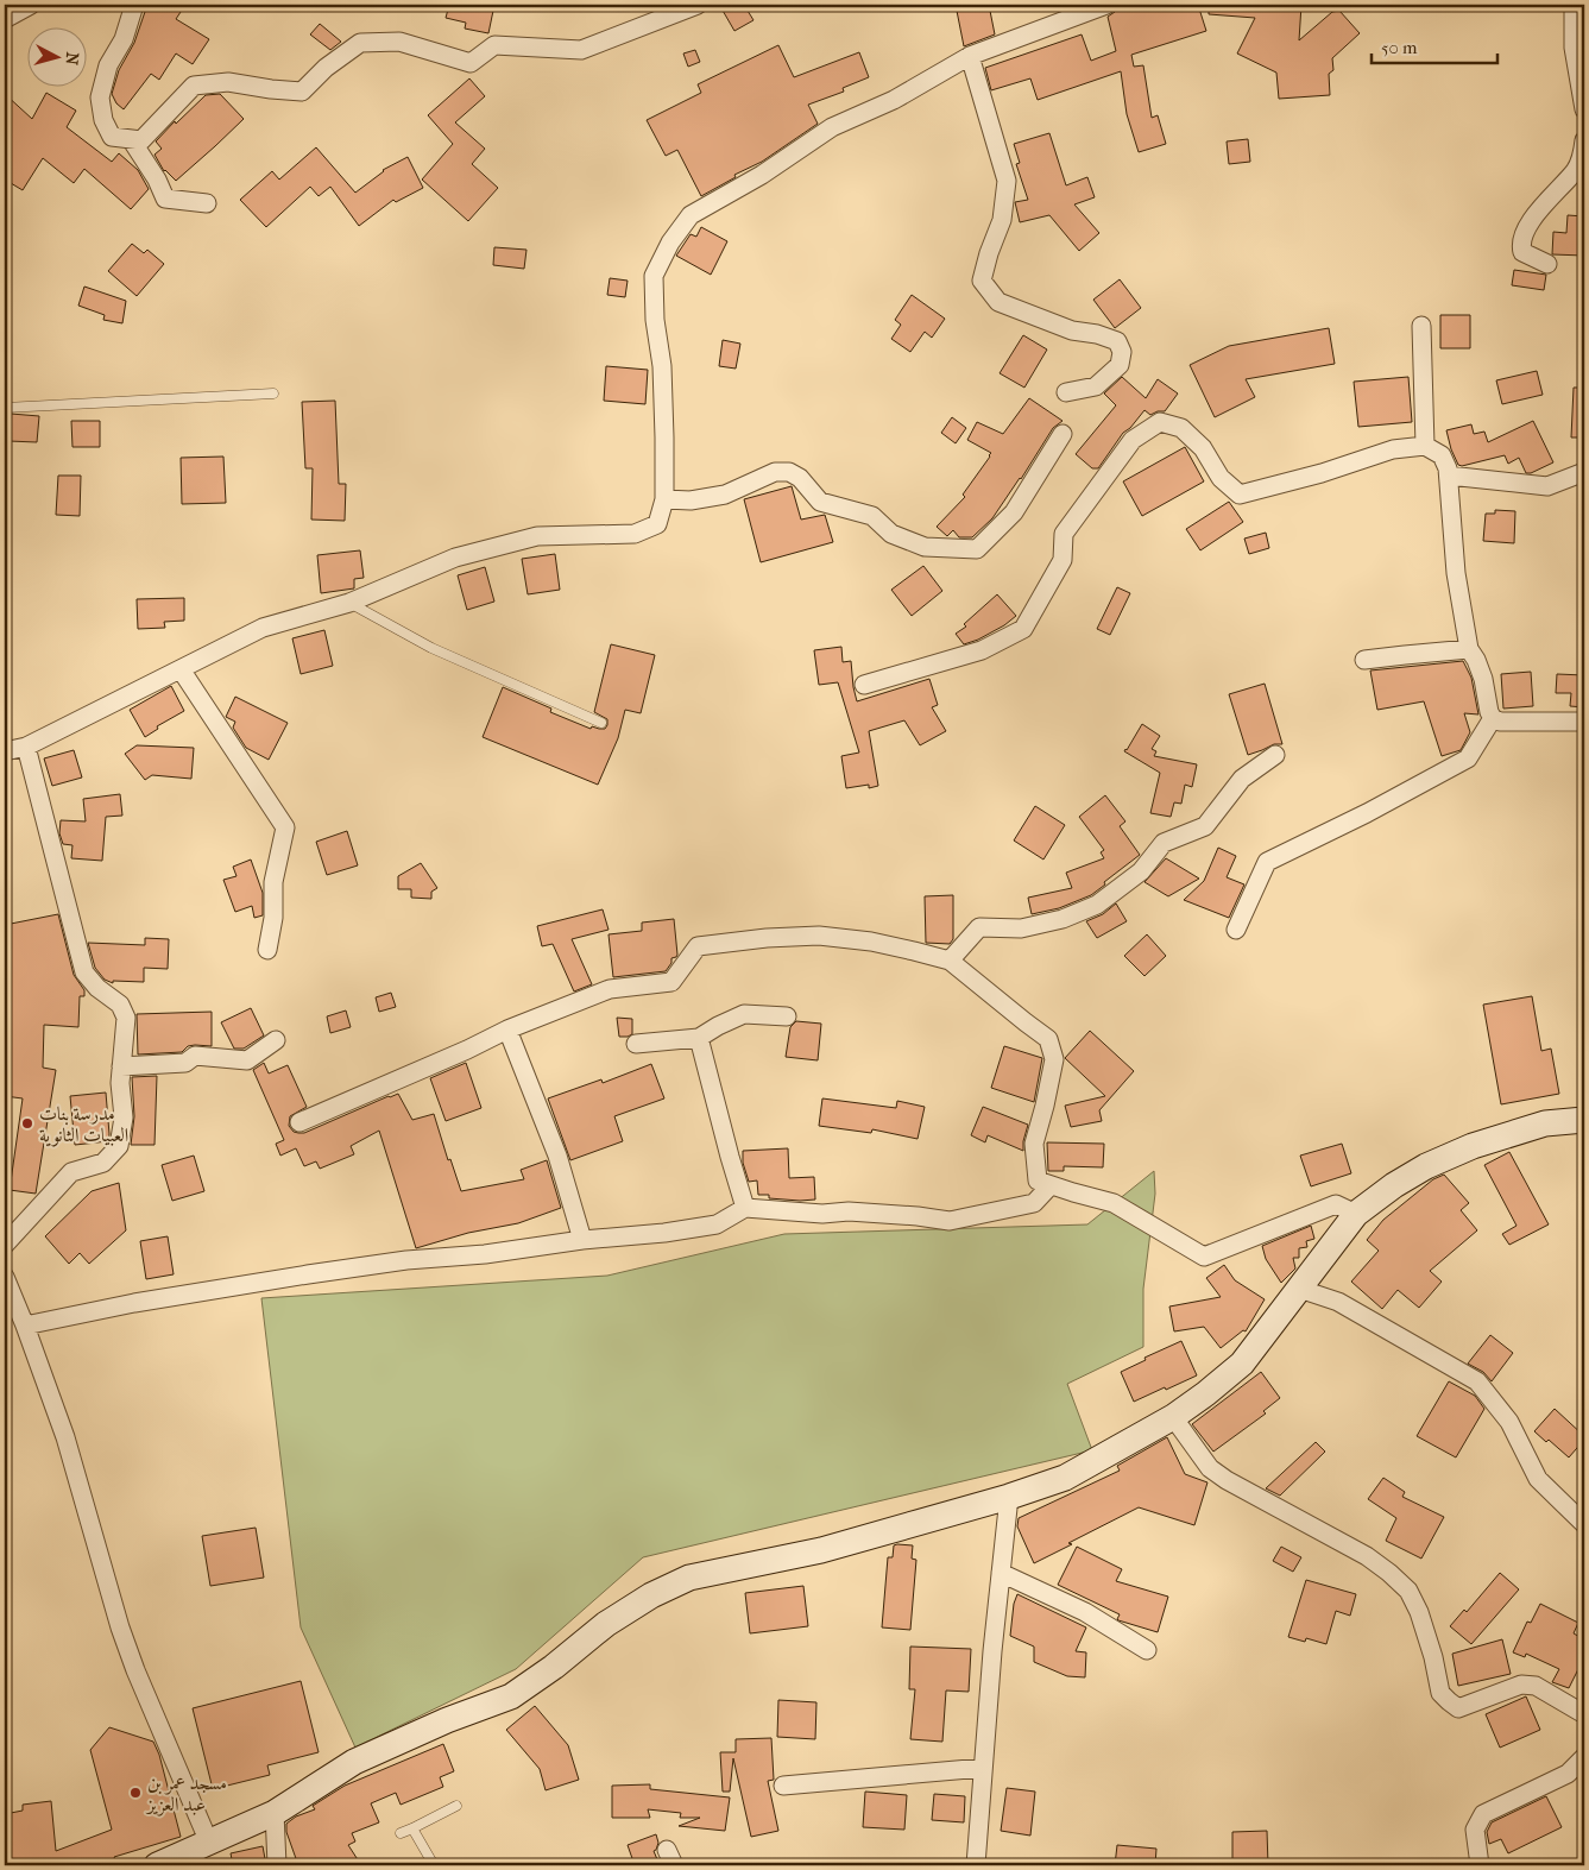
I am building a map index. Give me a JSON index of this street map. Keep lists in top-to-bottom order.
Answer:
{
  "places": ["مدرسة بنات العبيات الثانوية", "مسجد عمر بن عبد العزيز"],
  "scale_bar": "50 m",
  "north": "right"
}
